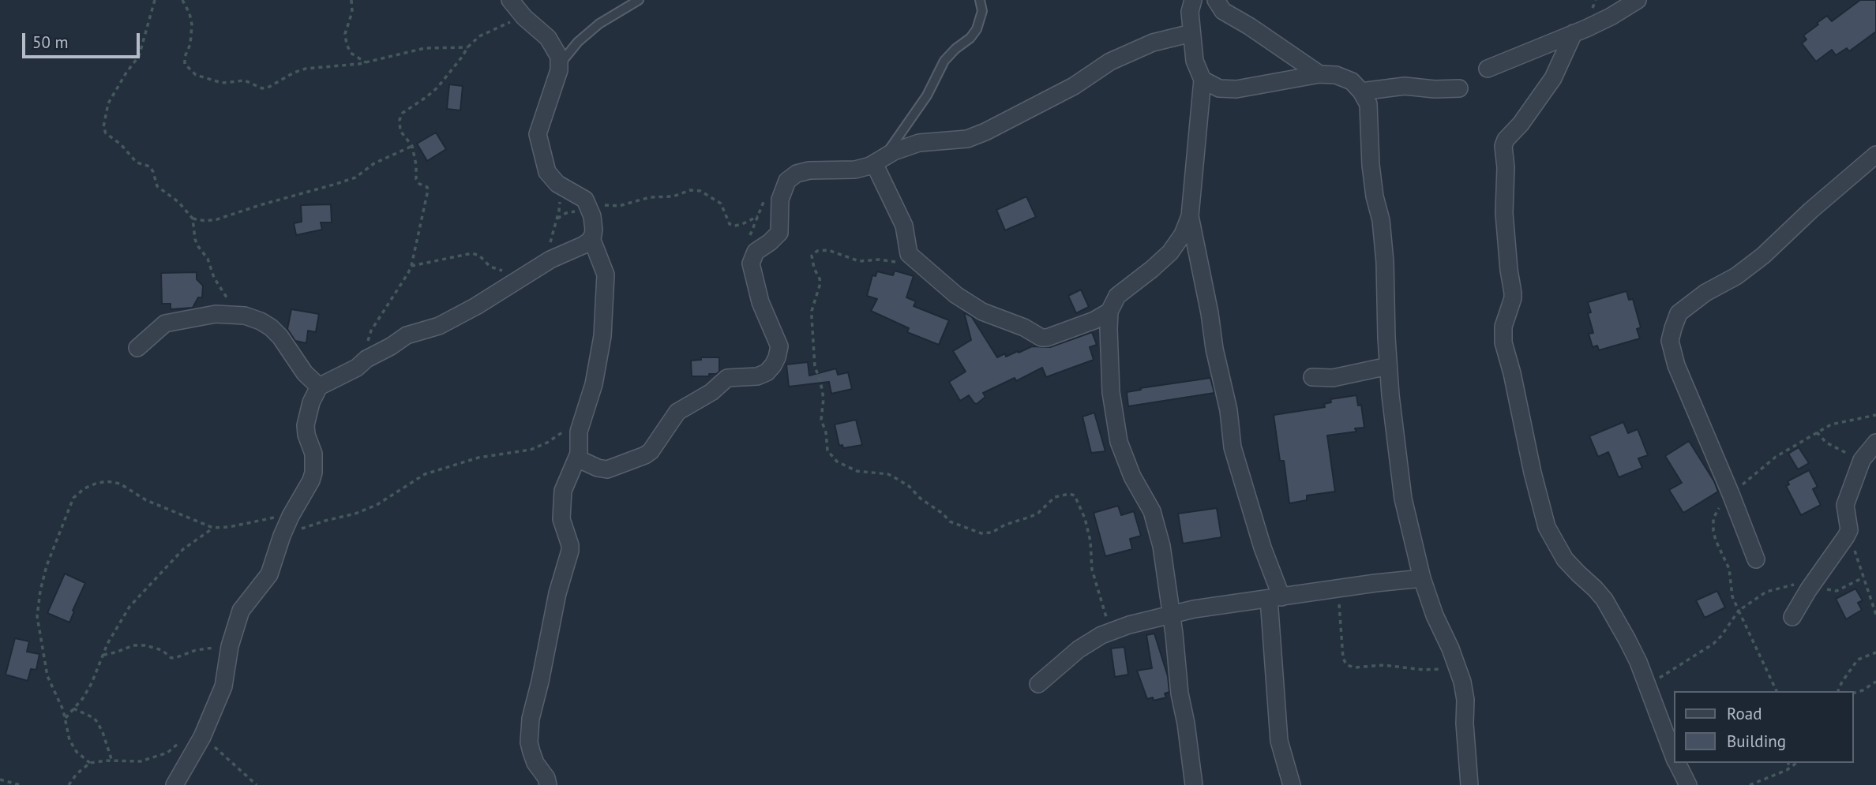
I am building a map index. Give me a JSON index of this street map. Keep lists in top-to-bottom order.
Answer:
{
  "legend": ["Road", "Building"],
  "scale_bar": "50 m"
}
